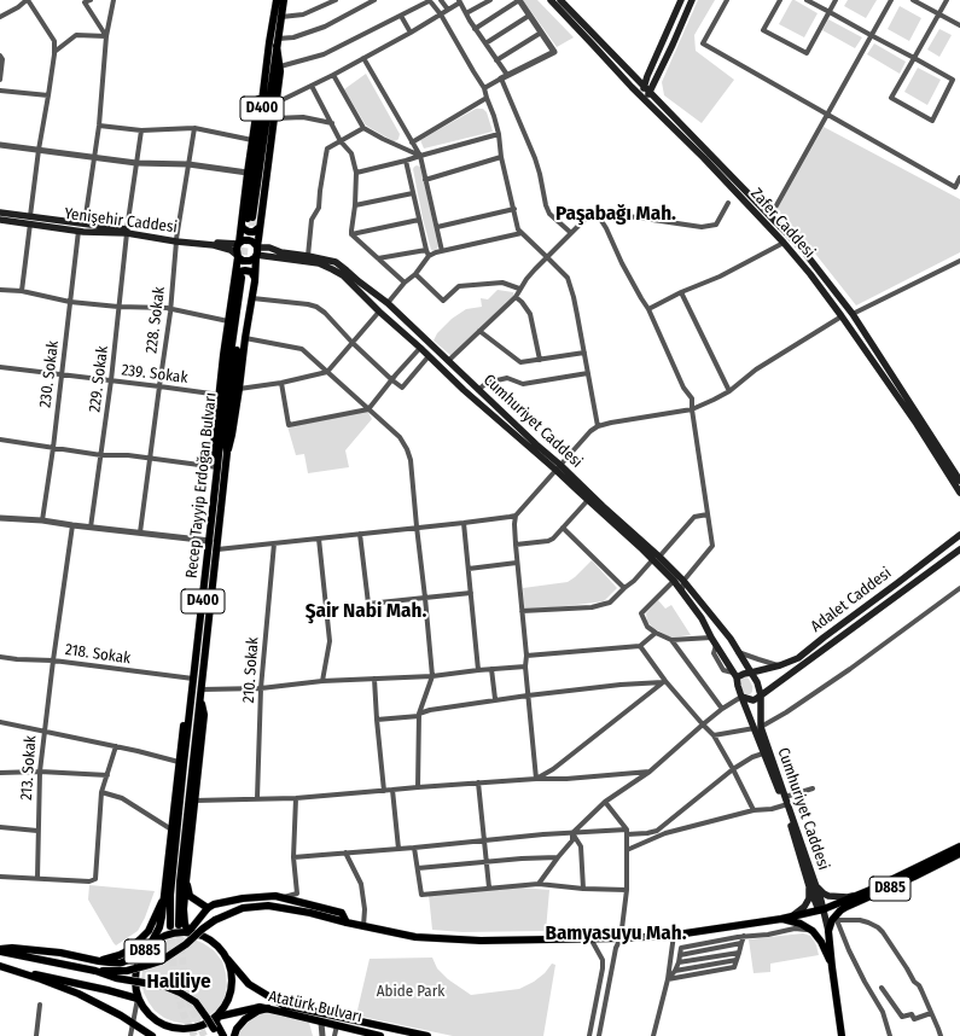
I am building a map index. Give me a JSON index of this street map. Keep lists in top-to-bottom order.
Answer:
{
  "streets": {
    "main road": [
      "D400",
      "Yenişehir Caddesi",
      "Zafer Caddesi",
      "Cumhuriyet Caddesi",
      "Recep Tayyip Erdoğan Bulvarı",
      "Adalet Caddesi",
      "D885",
      "Atatürk Bulvarı"
    ],
    "street": [
      "228. Sokak",
      "230. Sokak",
      "239. Sokak",
      "229. Sokak",
      "218. Sokak",
      "210. Sokak",
      "213. Sokak"
    ]
  },
  "crossings": [
    ["Yenişehir Caddesi", "228. Sokak"],
    ["Yenişehir Caddesi", "230. Sokak"],
    ["Yenişehir Caddesi", "229. Sokak"],
    ["Yenişehir Caddesi", "Cumhuriyet Caddesi"],
    ["228. Sokak", "239. Sokak"],
    ["230. Sokak", "239. Sokak"],
    ["239. Sokak", "229. Sokak"],
    ["Cumhuriyet Caddesi", "Adalet Caddesi"],
    ["Cumhuriyet Caddesi", "D885"],
    ["Recep Tayyip Erdoğan Bulvarı", "218. Sokak"],
    ["218. Sokak", "213. Sokak"],
    ["D885", "Atatürk Bulvarı"]
  ],
  "districts": [
    "Paşabağı Mah.",
    "Şair Nabi Mah.",
    "Bamyasuyu Mah.",
    "Haliliye"
  ],
  "parks": ["Abide Park"]
}
